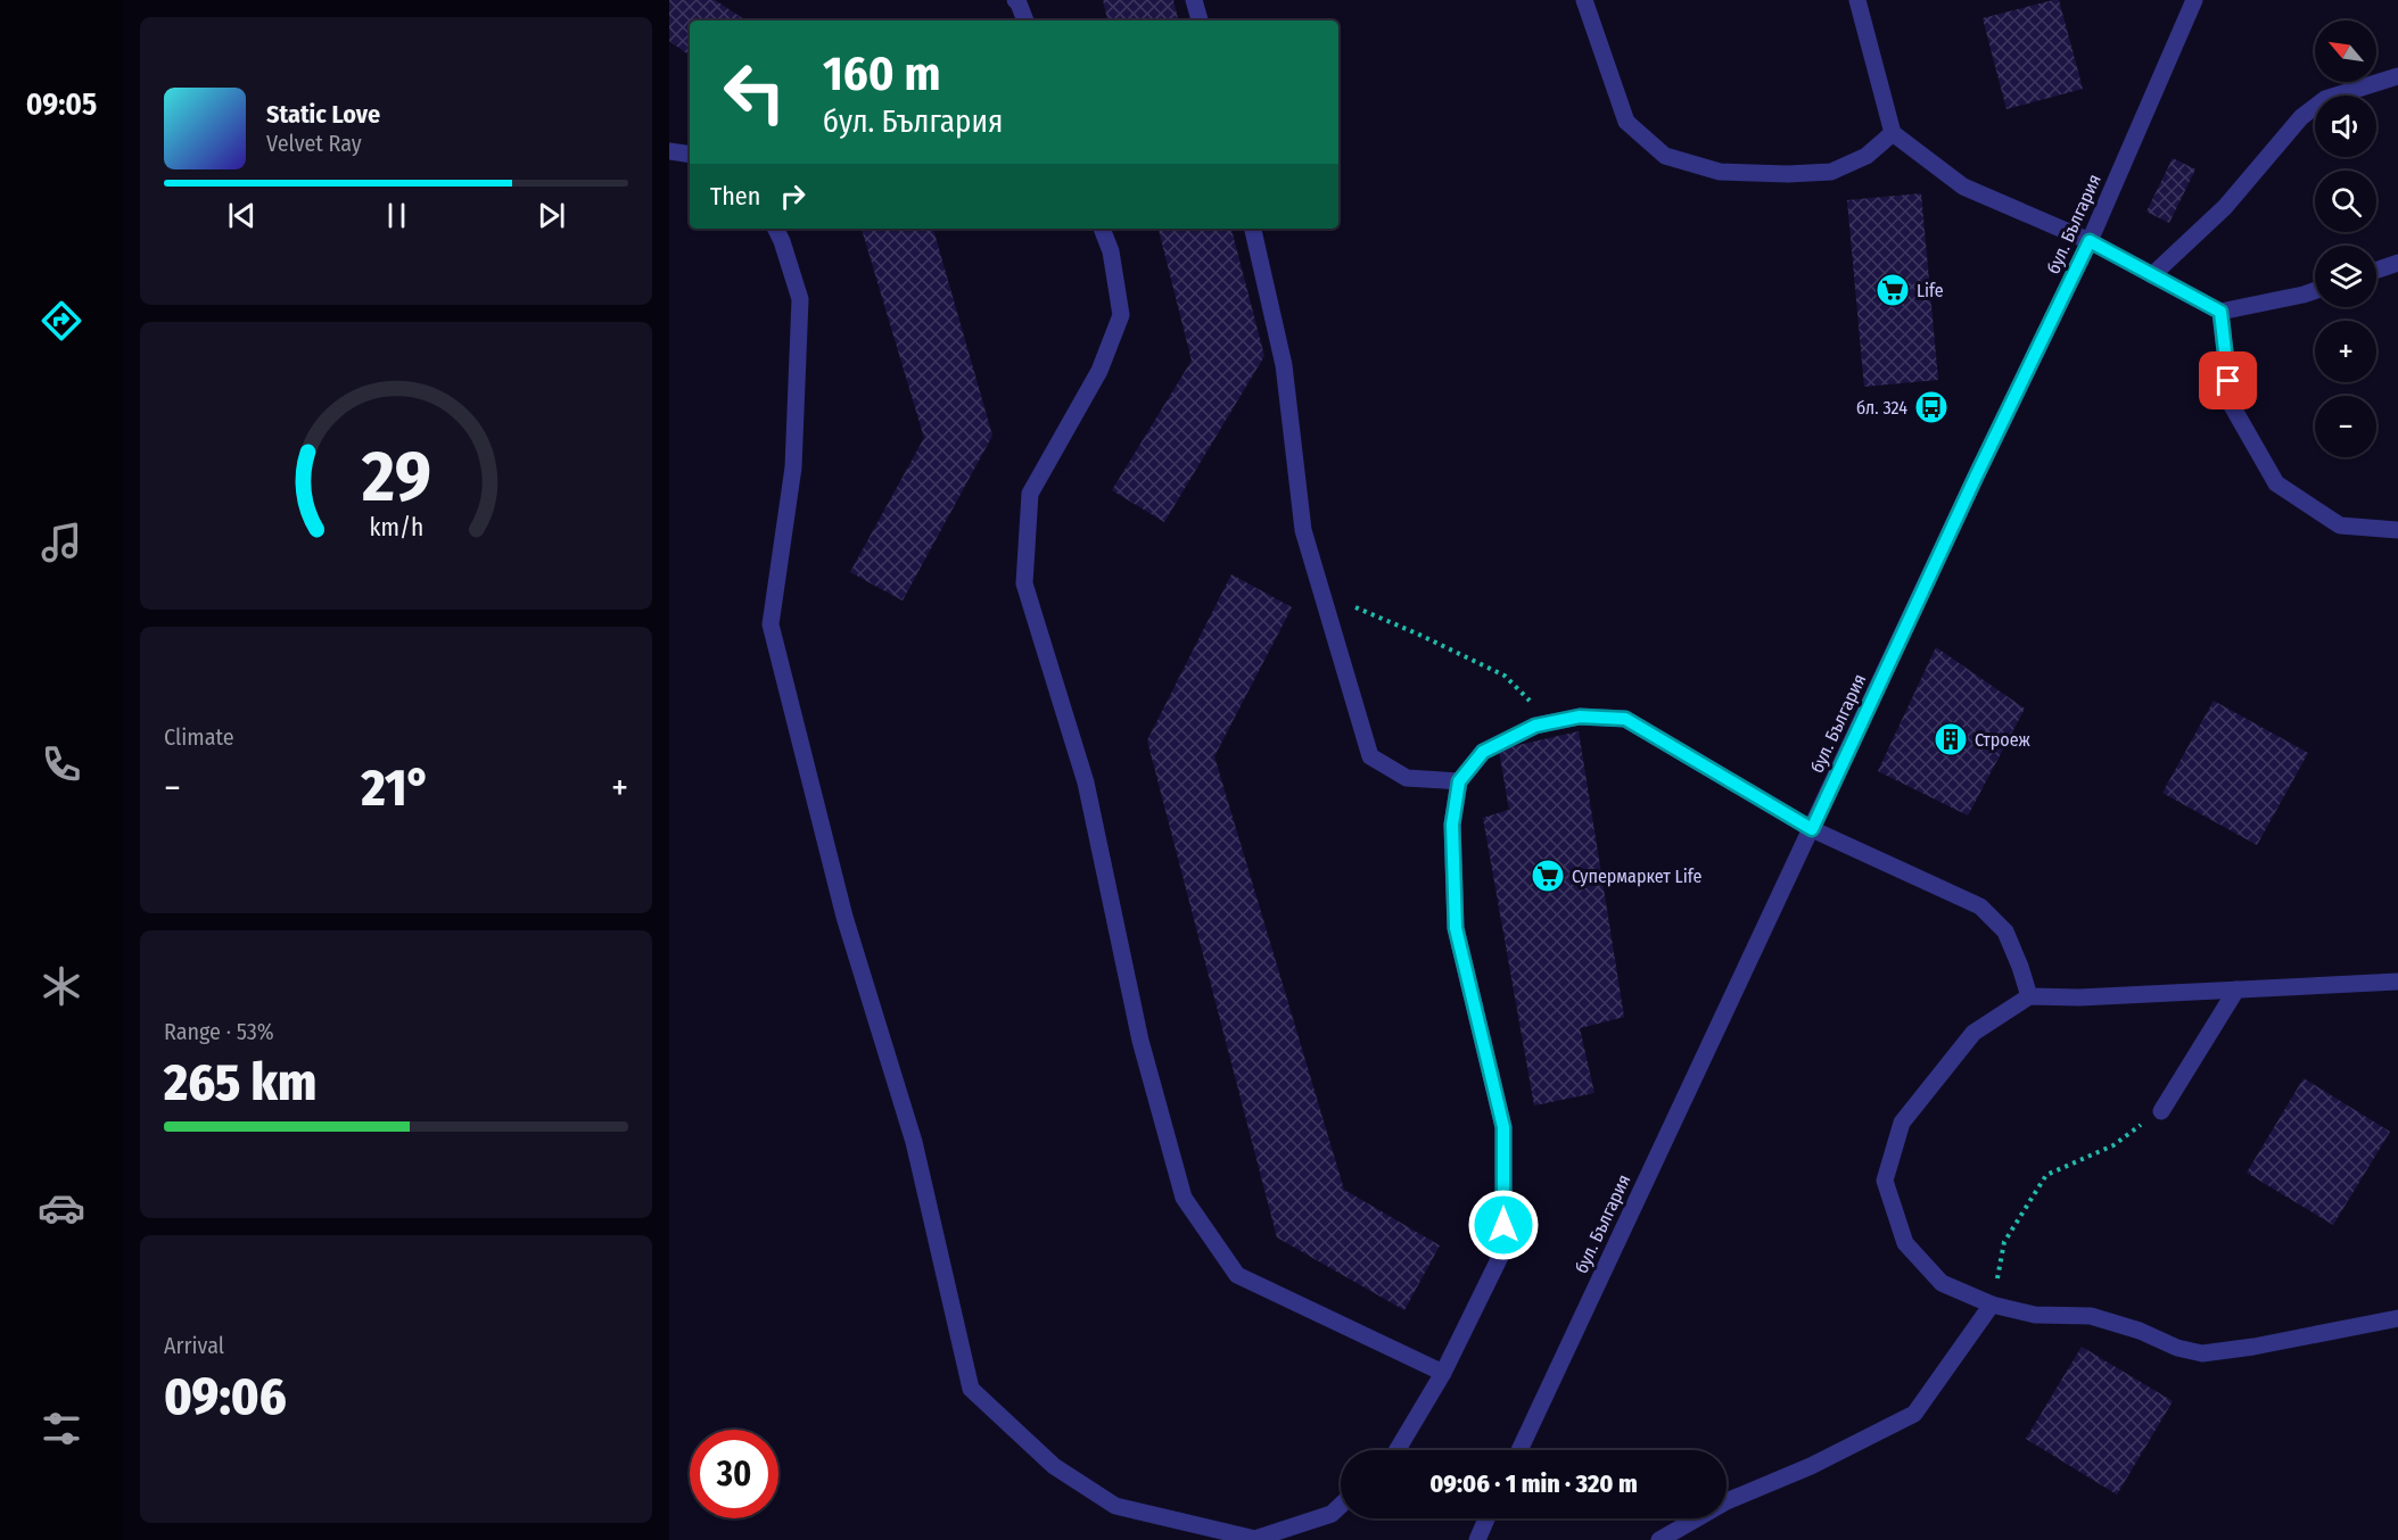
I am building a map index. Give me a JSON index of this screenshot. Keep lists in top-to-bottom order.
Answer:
{
  "streets": {
    "street": ["бул. България"]
  },
  "places": {
    "supermarket": ["Life", "Супермаркет Life"],
    "bus stop": ["бл. 324"],
    "building": ["Строеж"]
  },
  "north": "top left",
  "page": {
    "tabs": "09:05",
    "map_buttons": ["+", "−"],
    "turn": ["160 m", "бул. България"],
    "song": ["Static Love", "Velvet Ray"],
    "then": "Then",
    "tile": [
      "Climate",
      ["Range · 53%", "265 km"],
      ["Arrival", "09:06"]
    ],
    "heat": ["−", "21°", "+"],
    "limit": "30",
    "trip": "09:06 · 1 min · 320 m",
    "gauge": ["29", "km/h"]
  }
}
